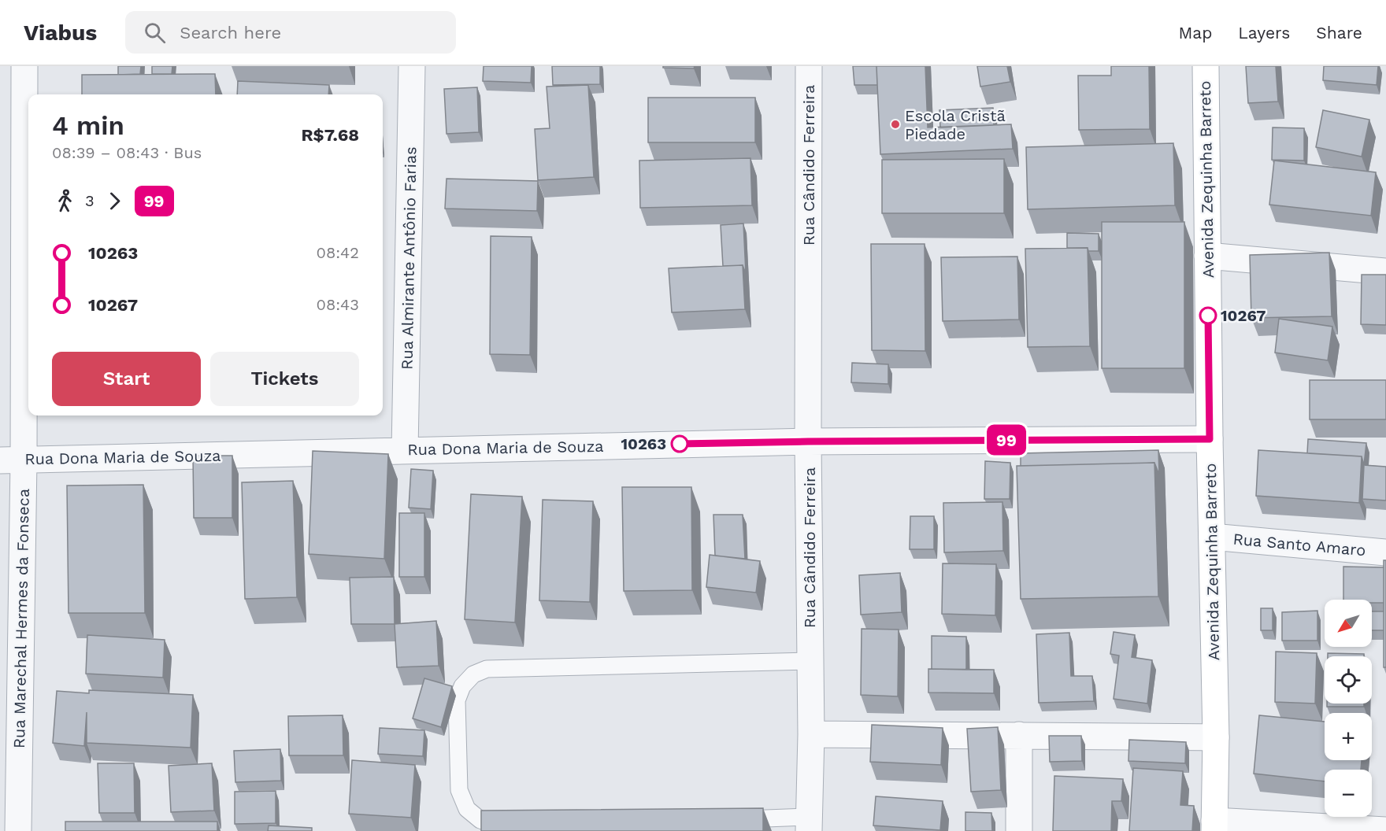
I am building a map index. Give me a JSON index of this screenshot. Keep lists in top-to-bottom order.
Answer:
{
  "streets": {
    "main road": ["Avenida Zequinha Barreto"],
    "street": [
      "Rua Cândido Ferreira",
      "Rua Almirante Antônio Farias",
      "Rua Dona Maria de Souza",
      "Rua Santo Amaro",
      "Rua Marechal Hermes da Fonseca"
    ]
  },
  "crossings": [
    ["Rua Cândido Ferreira", "Rua Dona Maria de Souza"],
    ["Avenida Zequinha Barreto", "Rua Dona Maria de Souza"],
    ["Avenida Zequinha Barreto", "Rua Santo Amaro"],
    ["Rua Almirante Antônio Farias", "Rua Dona Maria de Souza"],
    ["Rua Dona Maria de Souza", "Rua Marechal Hermes da Fonseca"]
  ],
  "places": ["Escola Cristã Piedade", "10267", "10263"],
  "lines": ["bus line 99"],
  "north": "bottom left",
  "page": {
    "header": "Viabus",
    "search": "Search here",
    "nav": ["Map", "Layers", "Share"],
    "on_map": "99",
    "heading": ["4 min", "08:39 – 08:43 · Bus", "R$7.68"],
    "legs": ["3", "99"],
    "list": [
      {
        "name": "10263",
        "value": "08:42"
      },
      {
        "name": "10267",
        "value": "08:43"
      }
    ],
    "buttons": ["Start", "Tickets"],
    "map_buttons": ["+", "−"]
  }
}
